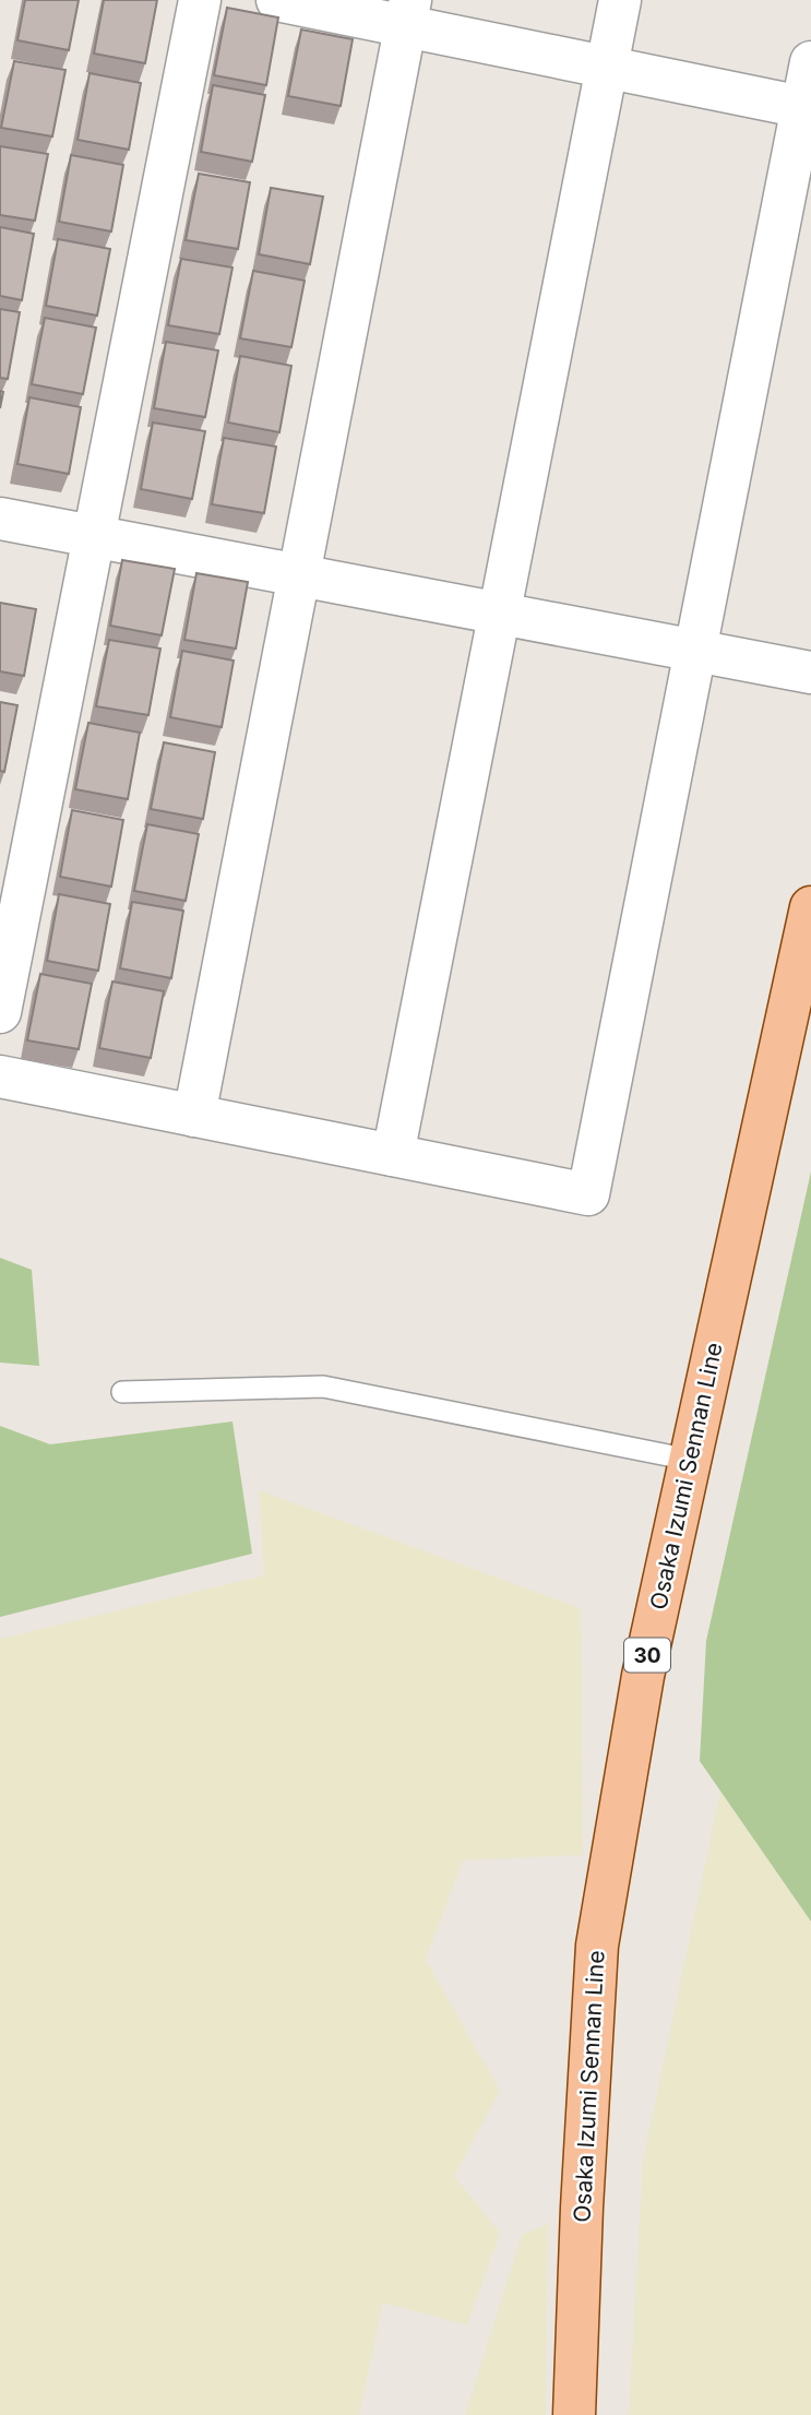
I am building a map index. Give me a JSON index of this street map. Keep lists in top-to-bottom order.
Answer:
{
  "streets": {
    "main road": ["Osaka Izumi Sennan Line", "30"]
  }
}
